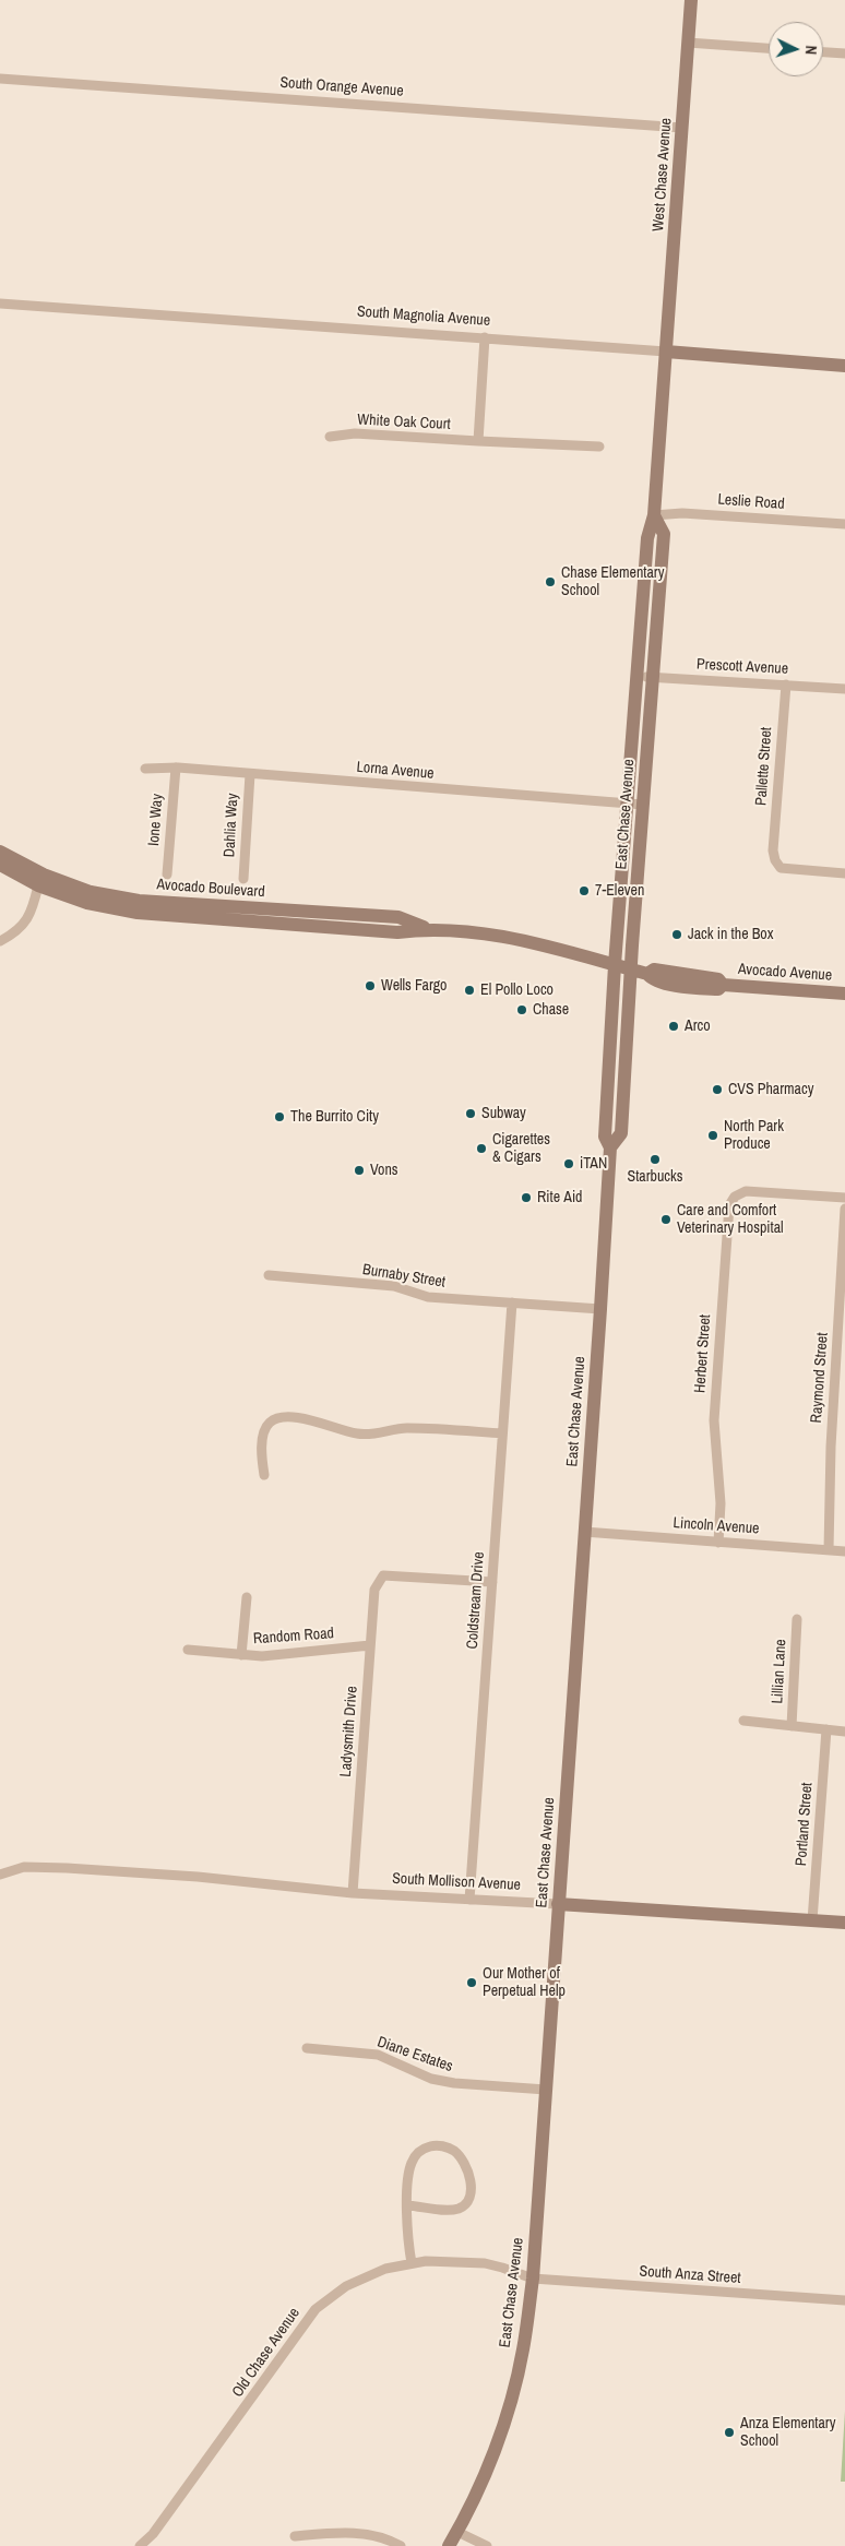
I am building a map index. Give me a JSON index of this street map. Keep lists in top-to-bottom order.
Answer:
{
  "streets": {
    "main road": [
      "West Chase Avenue",
      "South Magnolia Avenue",
      "East Chase Avenue",
      "Avocado Boulevard",
      "Avocado Avenue",
      "South Mollison Avenue"
    ],
    "street": [
      "South Orange Avenue",
      "White Oak Court",
      "Leslie Road",
      "Prescott Avenue",
      "Pallette Street",
      "Lorna Avenue",
      "Ione Way",
      "Dahlia Way",
      "Burnaby Street",
      "Herbert Street",
      "Raymond Street",
      "Lincoln Avenue",
      "Coldstream Drive",
      "Random Road",
      "Lillian Lane",
      "Ladysmith Drive",
      "Portland Street",
      "Diane Estates",
      "South Anza Street",
      "Old Chase Avenue"
    ]
  },
  "crossings": [
    ["South Orange Avenue", "West Chase Avenue"],
    ["West Chase Avenue", "South Magnolia Avenue"],
    ["West Chase Avenue", "East Chase Avenue"],
    ["South Magnolia Avenue", "East Chase Avenue"],
    ["Leslie Road", "East Chase Avenue"],
    ["Prescott Avenue", "Pallette Street"],
    ["Prescott Avenue", "East Chase Avenue"],
    ["Lorna Avenue", "East Chase Avenue"],
    ["Lorna Avenue", "Ione Way"],
    ["Lorna Avenue", "Dahlia Way"],
    ["East Chase Avenue", "Avocado Boulevard"],
    ["East Chase Avenue", "Avocado Avenue"],
    ["East Chase Avenue", "Burnaby Street"],
    ["East Chase Avenue", "Lincoln Avenue"],
    ["East Chase Avenue", "South Mollison Avenue"],
    ["East Chase Avenue", "Diane Estates"],
    ["East Chase Avenue", "South Anza Street"],
    ["East Chase Avenue", "Old Chase Avenue"],
    ["Avocado Boulevard", "Avocado Avenue"],
    ["Burnaby Street", "Coldstream Drive"],
    ["Herbert Street", "Lincoln Avenue"],
    ["Raymond Street", "Lincoln Avenue"],
    ["Coldstream Drive", "Ladysmith Drive"],
    ["Coldstream Drive", "South Mollison Avenue"],
    ["Random Road", "Ladysmith Drive"],
    ["Ladysmith Drive", "South Mollison Avenue"],
    ["Portland Street", "South Mollison Avenue"],
    ["South Anza Street", "Old Chase Avenue"]
  ],
  "places": [
    "Chase Elementary School",
    "7-Eleven",
    "Jack in the Box",
    "Wells Fargo",
    "El Pollo Loco",
    "Chase",
    "Arco",
    "CVS Pharmacy",
    "Subway",
    "The Burrito City",
    "North Park Produce",
    "Cigarettes & Cigars",
    "Starbucks",
    "iTAN",
    "Vons",
    "Rite Aid",
    "Care and Comfort Veterinary Hospital",
    "Our Mother of Perpetual Help",
    "Anza Elementary School"
  ],
  "north": "right"
}
